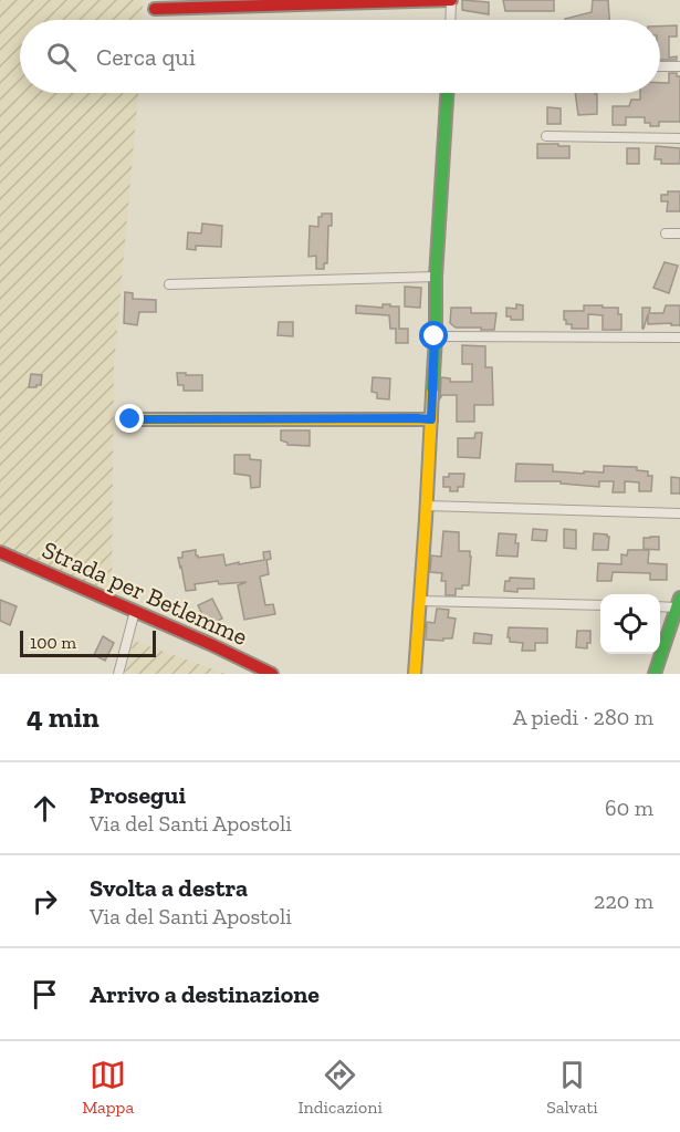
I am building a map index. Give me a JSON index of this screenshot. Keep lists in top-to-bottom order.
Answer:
{
  "streets": {
    "street": ["Strada per Betlemme"]
  },
  "scale_bar": "100 m",
  "page": {
    "search": "Cerca qui",
    "scale": "100 m",
    "heading": ["4 min", "A piedi · 280 m"],
    "list": [
      ["Prosegui", "Via del Santi Apostoli", "60 m"],
      ["Svolta a destra", "Via del Santi Apostoli", "220 m"],
      "Arrivo a destinazione"
    ],
    "nav": ["Mappa", "Indicazioni", "Salvati"]
  }
}
